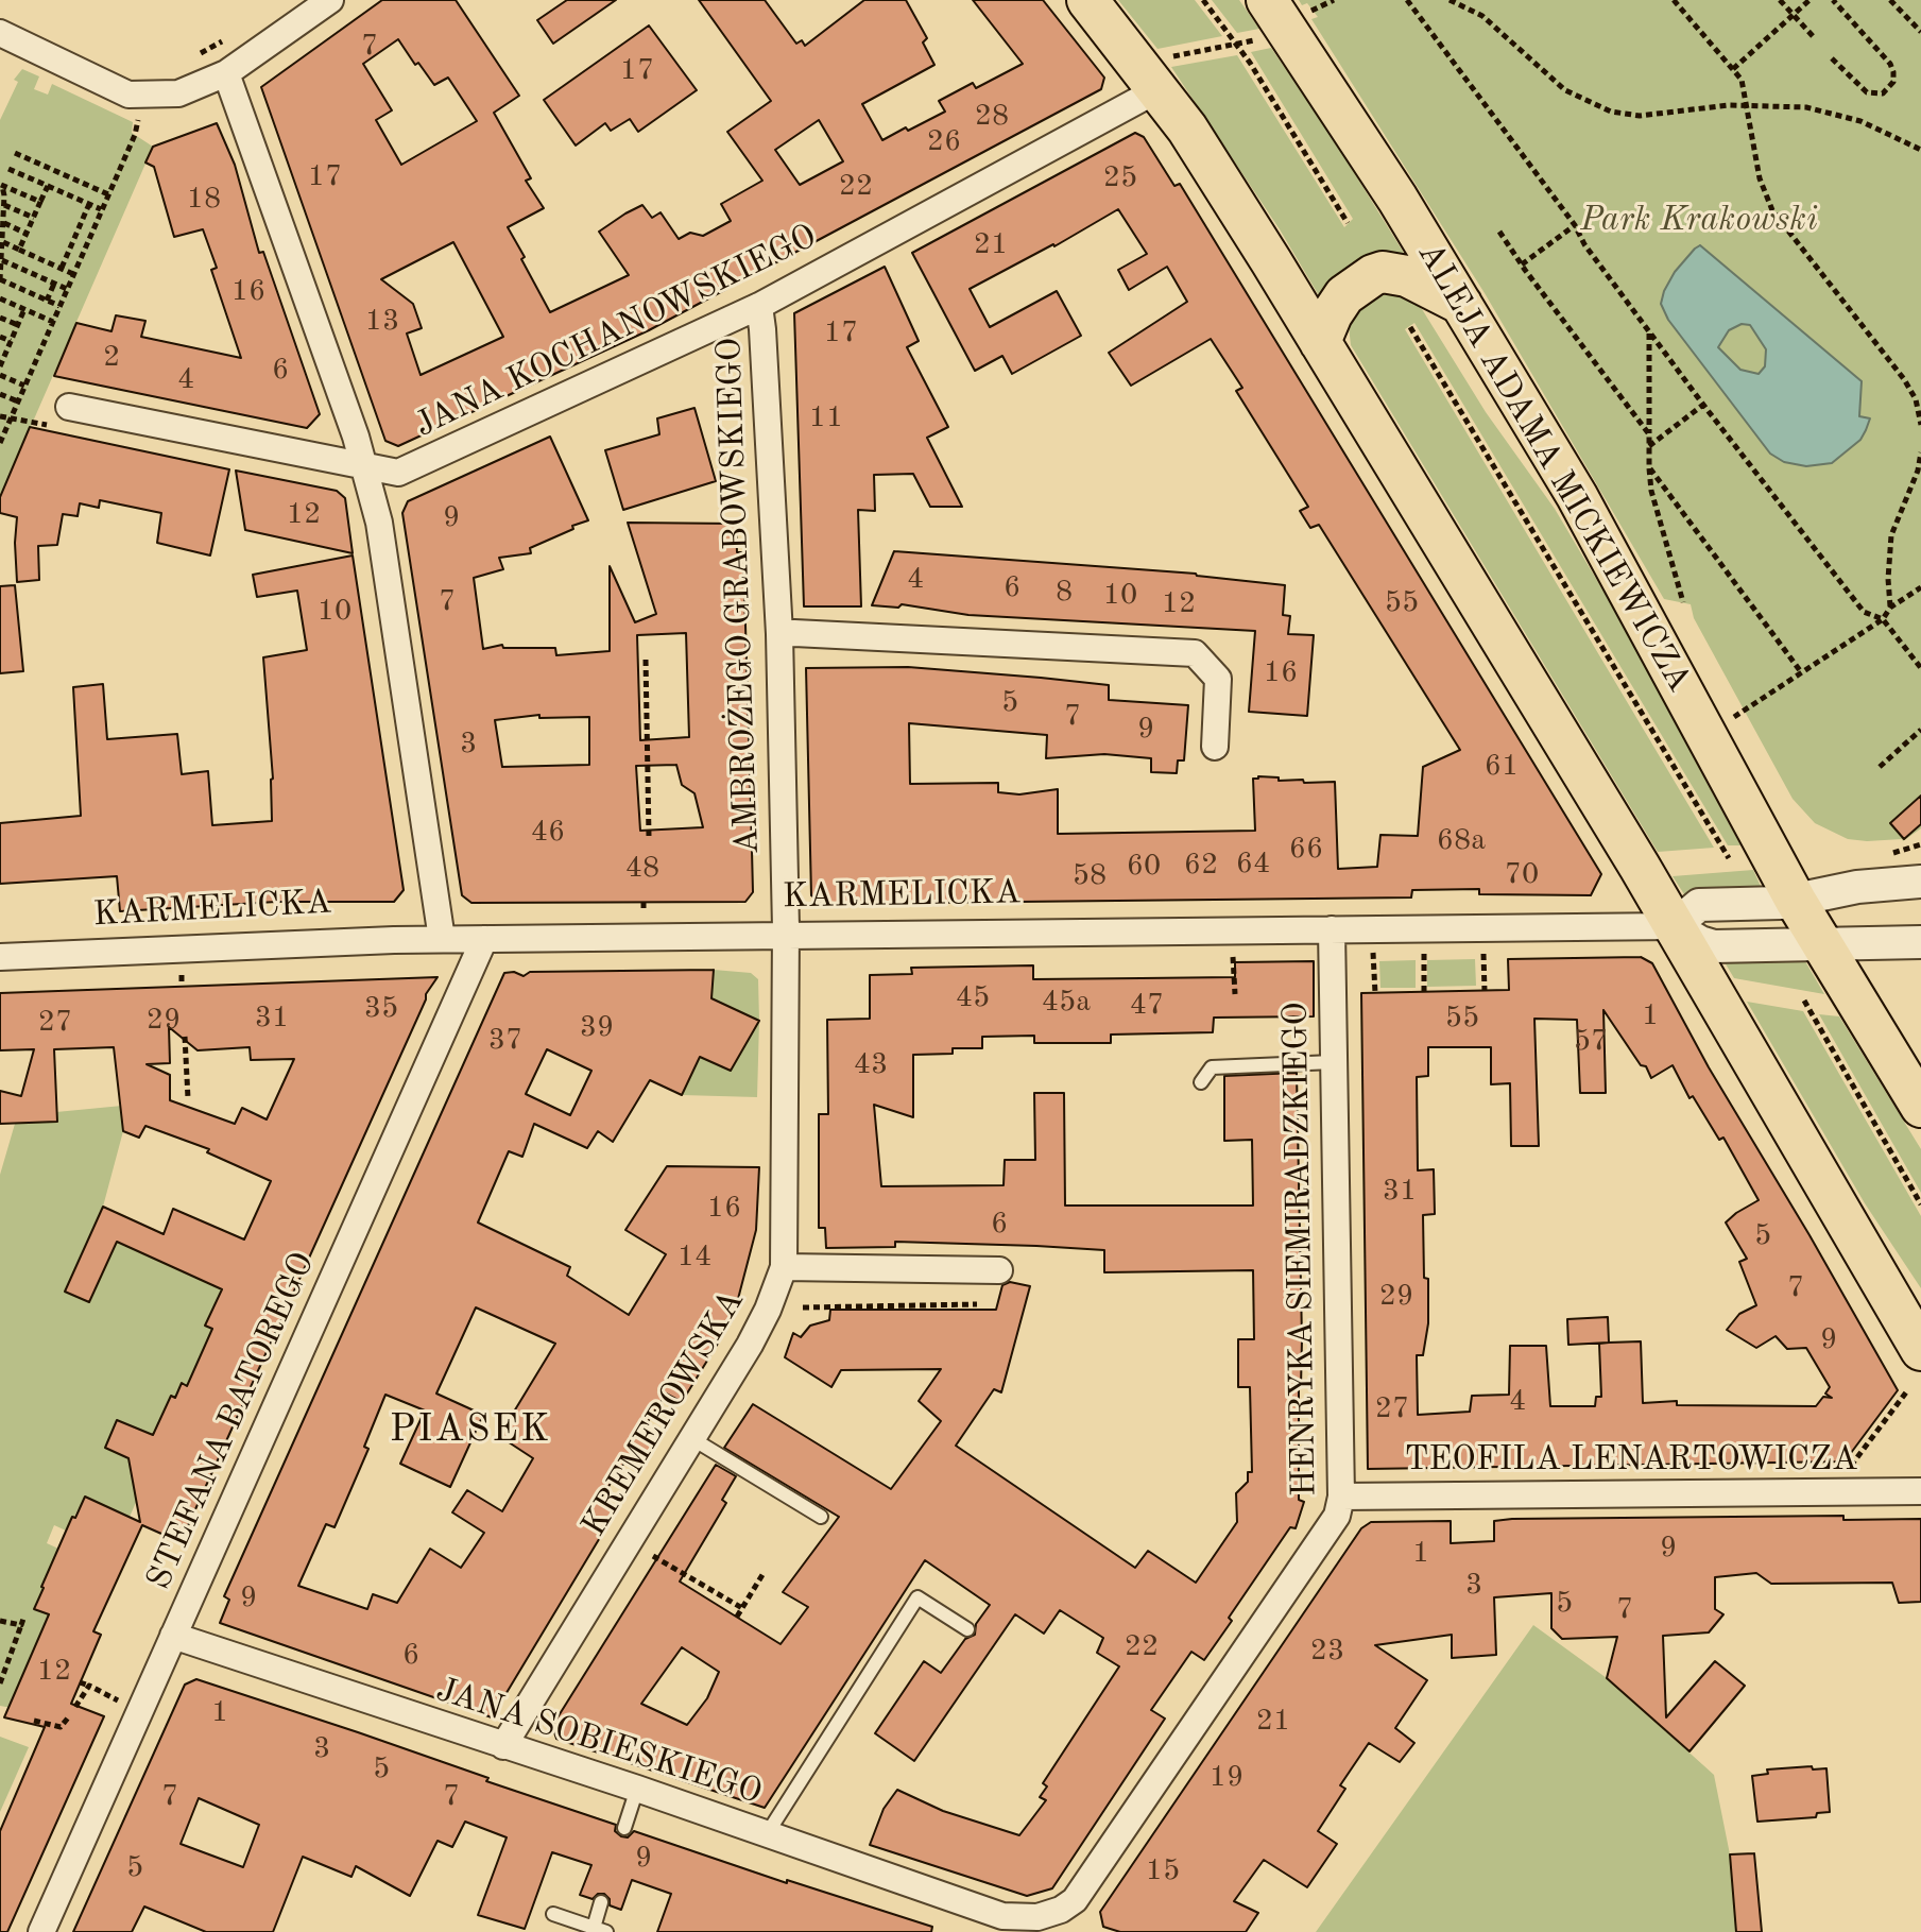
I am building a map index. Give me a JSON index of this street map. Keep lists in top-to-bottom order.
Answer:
{
  "streets": {
    "main road": ["ALEJA ADAMA MICKIEWICZA"],
    "street": [
      "JANA KOCHANOWSKIEGO",
      "AMBROŻEGO GRABOWSKIEGO",
      "KARMELICKA",
      "HENRYKA SIEMIRADZKIEGO",
      "KREMEROWSKA",
      "STEFANA BATOREGO",
      "TEOFILA LENARTOWICZA",
      "JANA SOBIESKIEGO"
    ]
  },
  "crossings": [
    ["JANA KOCHANOWSKIEGO", "AMBROŻEGO GRABOWSKIEGO"],
    ["AMBROŻEGO GRABOWSKIEGO", "KARMELICKA"],
    ["AMBROŻEGO GRABOWSKIEGO", "KREMEROWSKA"],
    ["KARMELICKA", "HENRYKA SIEMIRADZKIEGO"],
    ["KARMELICKA", "KREMEROWSKA"],
    ["KARMELICKA", "STEFANA BATOREGO"],
    ["HENRYKA SIEMIRADZKIEGO", "TEOFILA LENARTOWICZA"],
    ["HENRYKA SIEMIRADZKIEGO", "JANA SOBIESKIEGO"],
    ["KREMEROWSKA", "JANA SOBIESKIEGO"],
    ["STEFANA BATOREGO", "JANA SOBIESKIEGO"]
  ],
  "districts": ["PIASEK"],
  "parks": ["Park Krakowski"],
  "house_numbers": [
    "7",
    "17",
    "28",
    "26",
    "17",
    "25",
    "22",
    "18",
    "21",
    "16",
    "13",
    "17",
    "2",
    "6",
    "4",
    "11",
    "12",
    "9",
    "4",
    "6",
    "8",
    "10",
    "7",
    "55",
    "12",
    "10",
    "16",
    "5",
    "7",
    "9",
    "3",
    "61",
    "46",
    "68a",
    "66",
    "64",
    "62",
    "60",
    "48",
    "70",
    "58",
    "45",
    "45a",
    "47",
    "35",
    "1",
    "31",
    "55",
    "29",
    "27",
    "39",
    "37",
    "57",
    "43",
    "31",
    "16",
    "6",
    "5",
    "14",
    "7",
    "29",
    "9",
    "4",
    "27",
    "9",
    "1",
    "3",
    "9",
    "5",
    "7",
    "22",
    "23",
    "6",
    "12",
    "1",
    "21",
    "3",
    "5",
    "19",
    "7",
    "7",
    "9",
    "5",
    "15"
  ]
}
